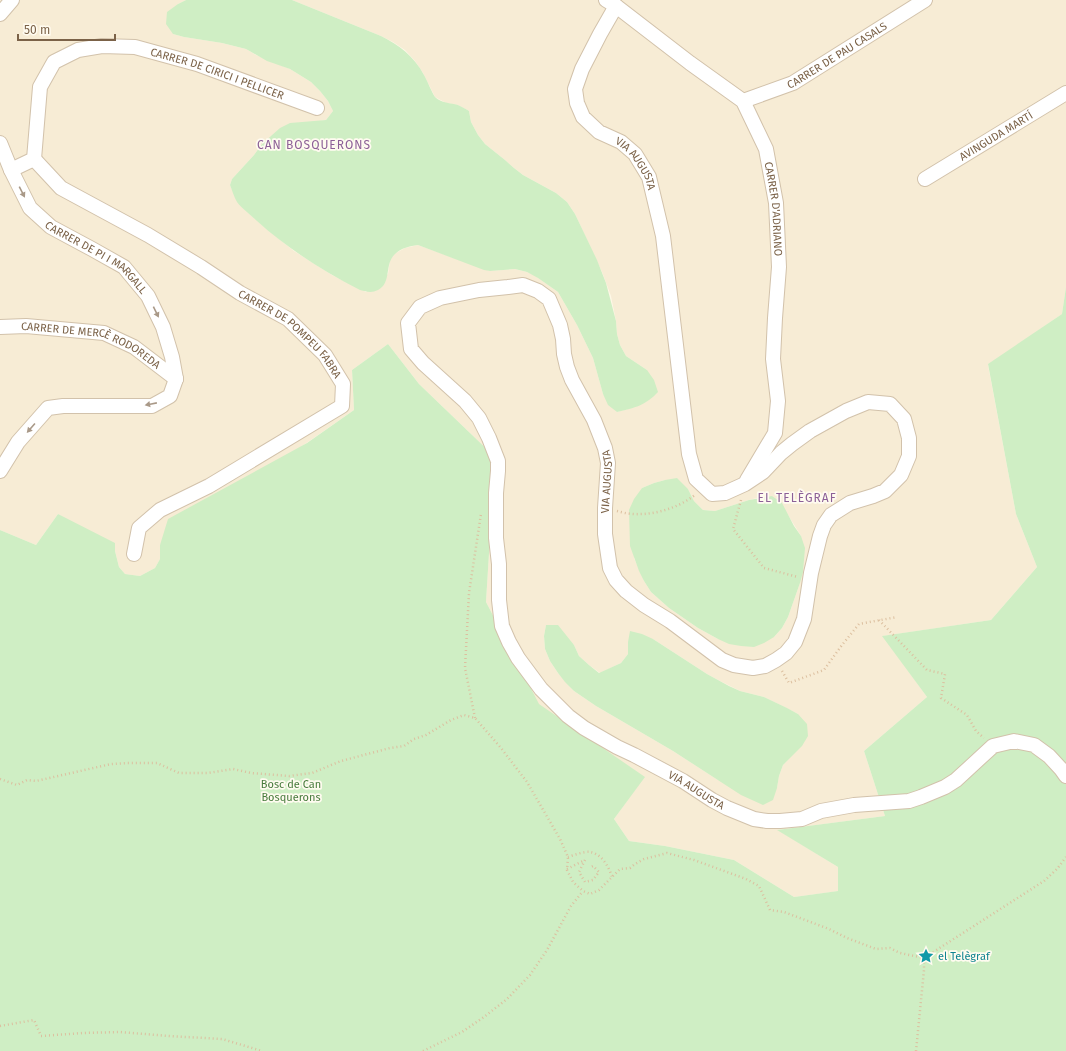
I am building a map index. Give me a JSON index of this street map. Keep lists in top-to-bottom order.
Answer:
{
  "streets": {
    "street": [
      "CARRER DE PAU CASALS",
      "CARRER DE CIRICI I PELLICER",
      "AVINGUDA MARTÍ",
      "VIA AUGUSTA",
      "CARRER D'ADRIANO",
      "CARRER DE PI I MARGALL",
      "CARRER DE POMPEU FABRA",
      "CARRER DE MERCÈ RODOREDA"
    ]
  },
  "crossings": [
    ["CARRER DE PAU CASALS", "CARRER D'ADRIANO"],
    ["CARRER DE CIRICI I PELLICER", "CARRER DE POMPEU FABRA"],
    ["VIA AUGUSTA", "CARRER D'ADRIANO"],
    ["CARRER DE PI I MARGALL", "CARRER DE MERCÈ RODOREDA"]
  ],
  "one_way": ["CARRER DE PI I MARGALL"],
  "districts": ["CAN BOSQUERONS", "EL TELÈGRAF"],
  "parks": ["Bosc de Can Bosquerons"],
  "places": {
    "place": ["el Telègraf"]
  },
  "scale_bar": "50 m"
}
